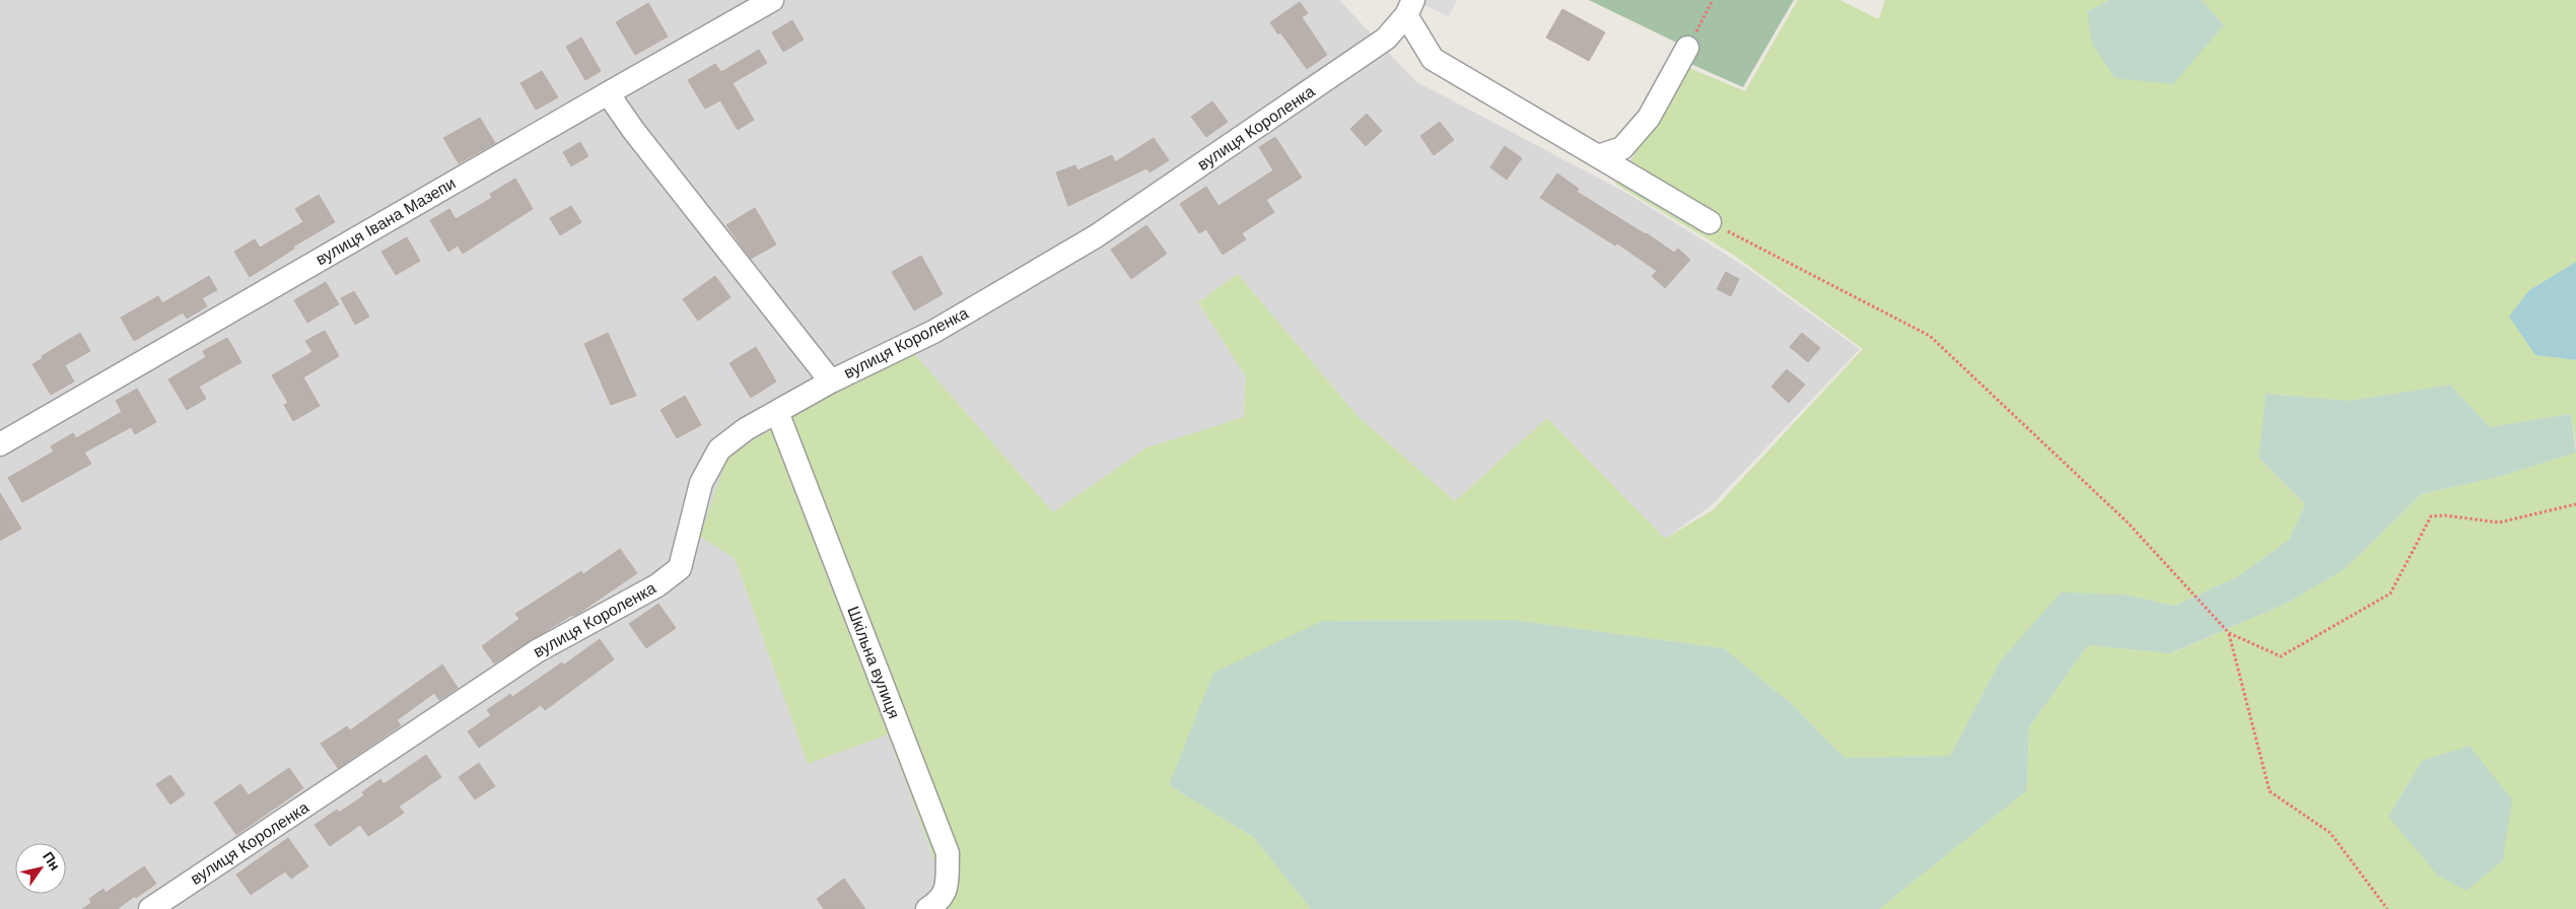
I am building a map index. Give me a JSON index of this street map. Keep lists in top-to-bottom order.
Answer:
{
  "streets": {
    "street": ["вулиця Короленка", "вулиця Івана Мазепи", "Шкільна вулиця"]
  },
  "crossings": [
    ["вулиця Короленка", "Шкільна вулиця"]
  ],
  "north": "top right"
}
